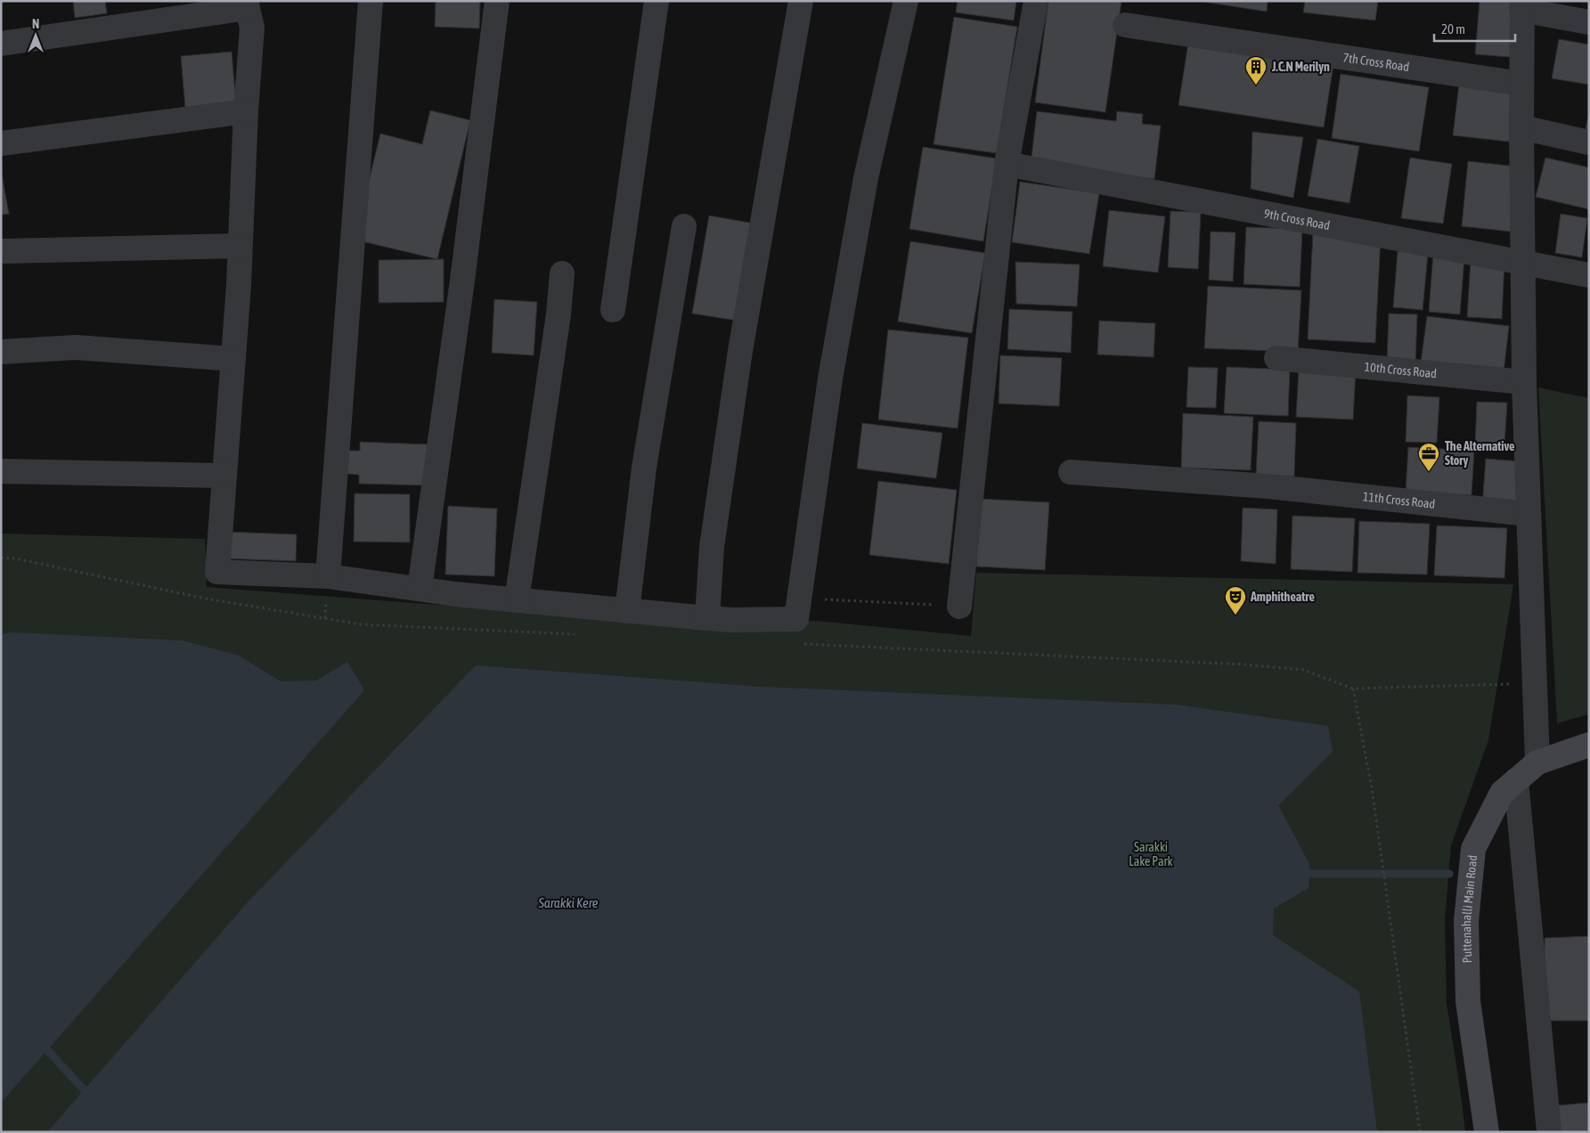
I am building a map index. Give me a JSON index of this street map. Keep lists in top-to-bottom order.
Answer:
{
  "streets": {
    "main road": ["Puttenahalli Main Road"],
    "street": [
      "7th Cross Road",
      "9th Cross Road",
      "10th Cross Road",
      "11th Cross Road"
    ]
  },
  "water": ["Sarakki Kere"],
  "parks": ["Sarakki Lake Park"],
  "places": {
    "building": ["J.C.N Merilyn"],
    "office": ["The Alternative Story"],
    "theatre": ["Amphitheatre"]
  },
  "scale_bar": "20 m",
  "north": "top"
}
